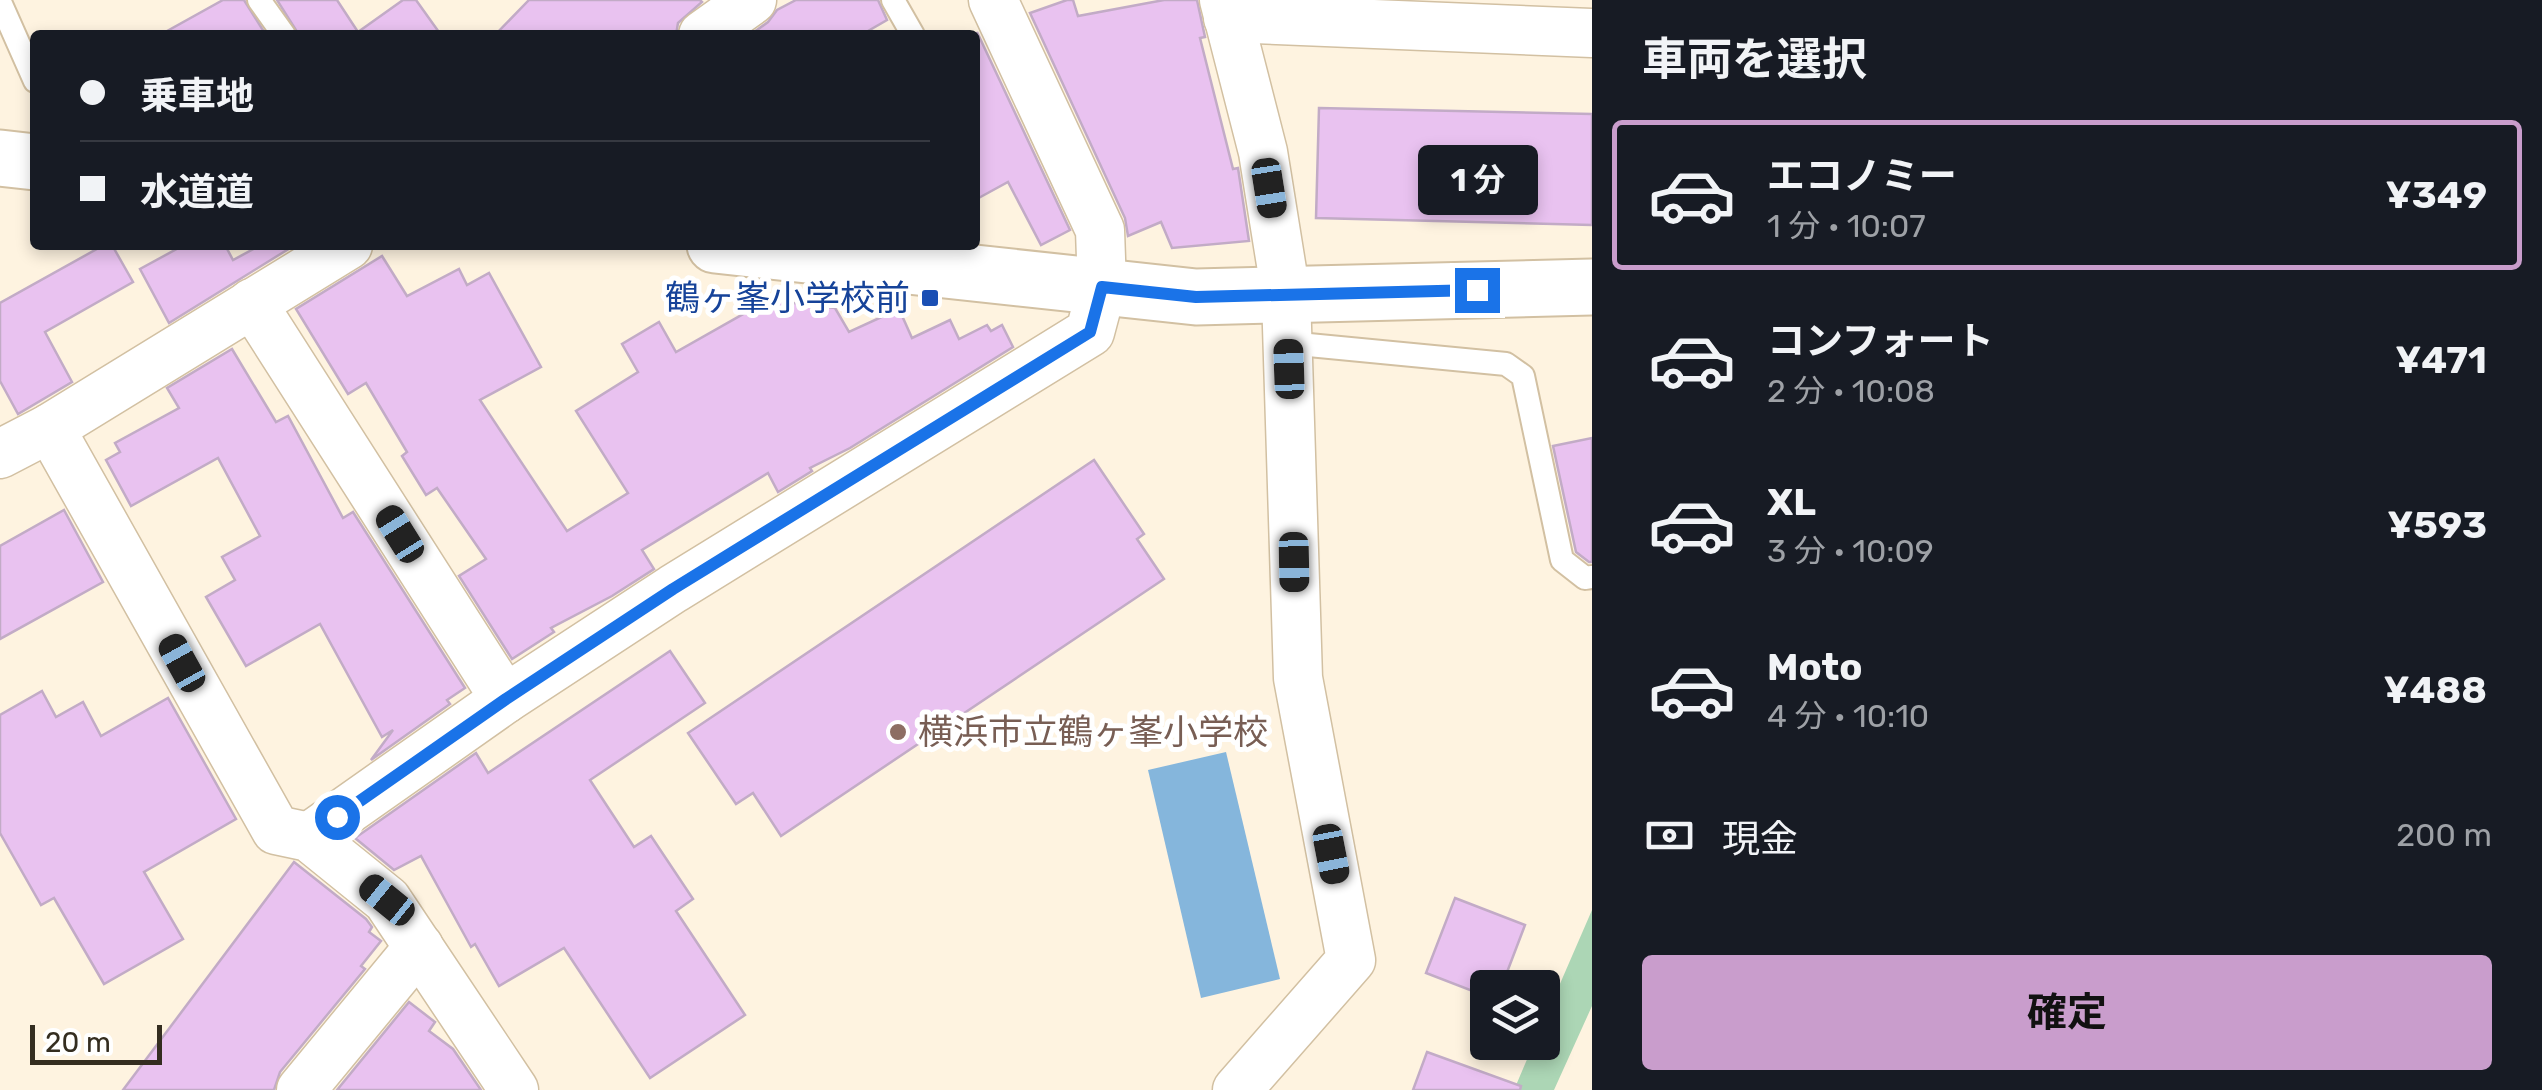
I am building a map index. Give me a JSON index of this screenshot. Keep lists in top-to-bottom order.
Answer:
{
  "places": {
    "transit": ["鶴ヶ峯小学校前"],
    "other": ["横浜市立鶴ヶ峯小学校"]
  },
  "scale_bar": "20 m",
  "page": {
    "heading": "車両を選択",
    "banner": ["乗車地", "水道道"],
    "list": [
      {
        "name": "エコノミー",
        "note": "1 分 · 10:07",
        "value": "¥349"
      },
      {
        "name": "コンフォート",
        "note": "2 分 · 10:08",
        "value": "¥471"
      },
      {
        "name": "XL",
        "note": "3 分 · 10:09",
        "value": "¥593"
      },
      {
        "name": "Moto",
        "note": "4 分 · 10:10",
        "value": "¥488"
      }
    ],
    "bubble": "1 分",
    "pay": ["現金", "200 m"],
    "buttons": "確定",
    "scale": "20 m"
  }
}
